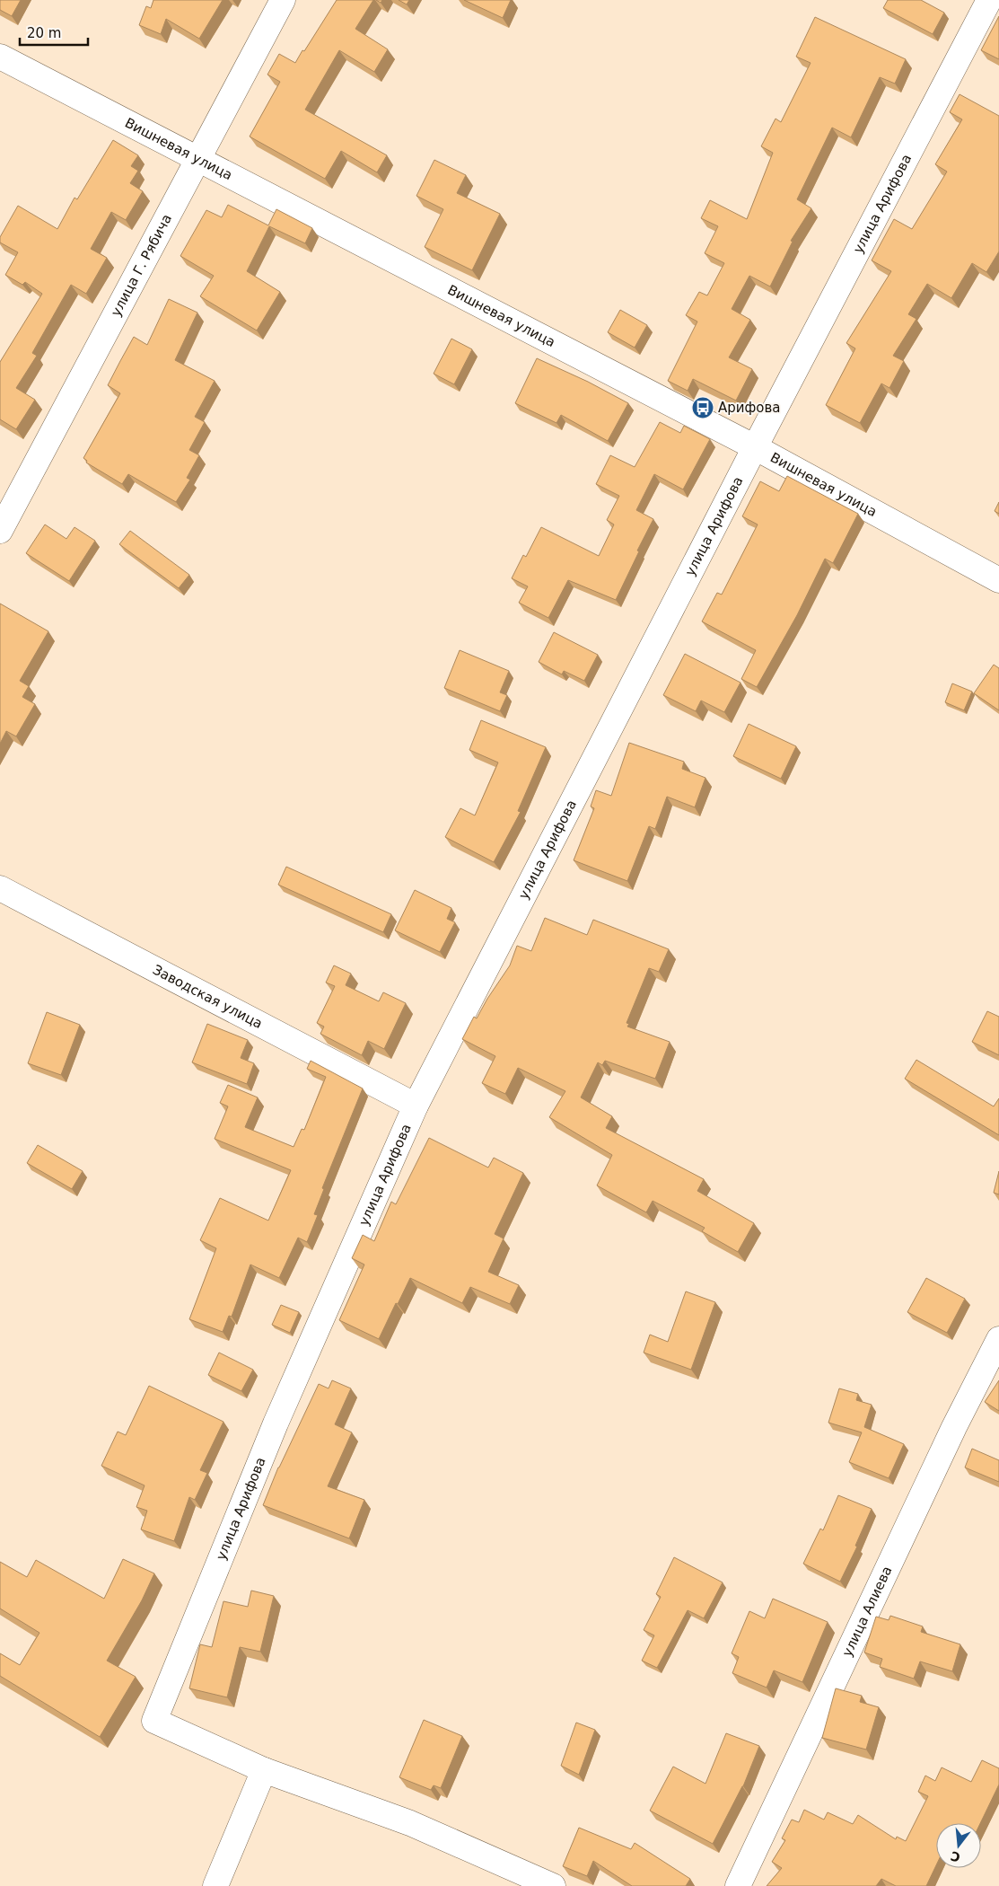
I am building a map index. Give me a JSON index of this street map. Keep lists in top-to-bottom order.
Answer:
{
  "streets": {
    "street": [
      "Вишневая улица",
      "улица Арифова",
      "улица Г. Рябича",
      "Заводская улица",
      "улица Алиева"
    ]
  },
  "crossings": [
    ["Вишневая улица", "улица Арифова"],
    ["Вишневая улица", "улица Г. Рябича"],
    ["улица Арифова", "Заводская улица"]
  ],
  "places": {
    "bus stop": ["Арифова"]
  },
  "scale_bar": "20 m",
  "north": "bottom"
}
